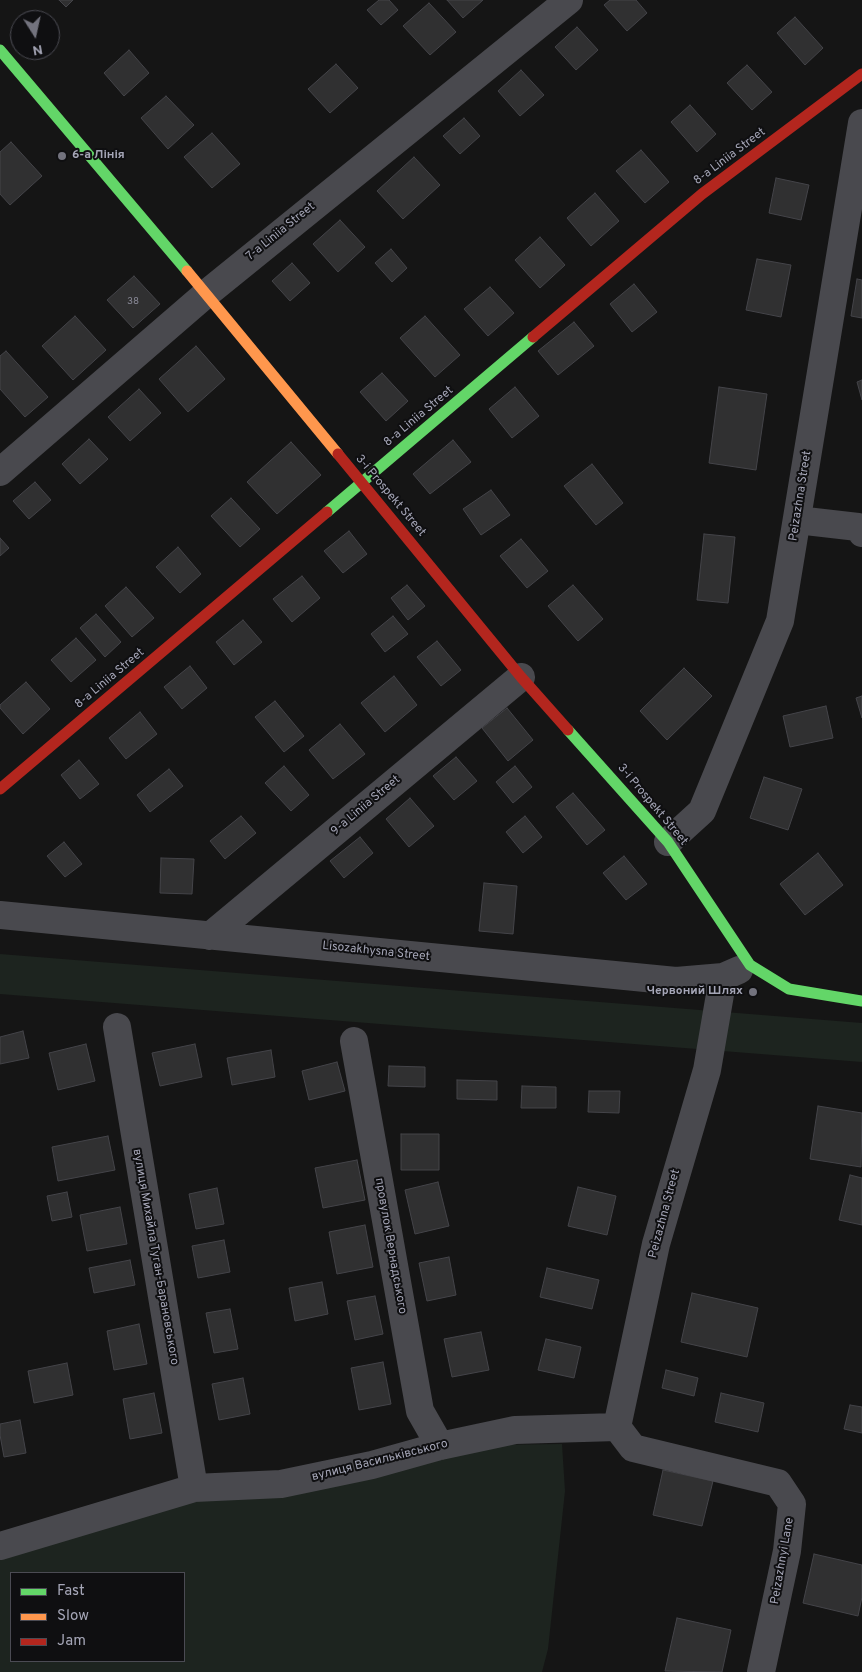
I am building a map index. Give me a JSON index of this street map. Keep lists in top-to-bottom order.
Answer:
{
  "streets": {
    "street": [
      "8-a Liniia Street",
      "7-a Liniia Street",
      "3-i Prospekt Street",
      "Peizazhna Street",
      "9-a Liniia Street",
      "Lisozakhysna Street",
      "провулок Вернадського",
      "вулиця Михайла Туган-Барановського",
      "вулиця Васильківського",
      "Peizazhnyi Lane"
    ]
  },
  "crossings": [
    ["8-a Liniia Street", "3-i Prospekt Street"],
    ["7-a Liniia Street", "3-i Prospekt Street"],
    ["3-i Prospekt Street", "Peizazhna Street"],
    ["3-i Prospekt Street", "9-a Liniia Street"],
    ["3-i Prospekt Street", "Lisozakhysna Street"],
    ["Peizazhna Street", "Lisozakhysna Street"],
    ["Peizazhna Street", "вулиця Васильківського"],
    ["Peizazhna Street", "Peizazhnyi Lane"],
    ["9-a Liniia Street", "Lisozakhysna Street"],
    ["провулок Вернадського", "вулиця Васильківського"],
    ["вулиця Михайла Туган-Барановського", "вулиця Васильківського"],
    ["вулиця Васильківського", "Peizazhnyi Lane"]
  ],
  "places": ["6-а Лінія", "Червоний Шлях"],
  "house_numbers": ["38"],
  "legend": ["Fast", "Slow", "Jam"],
  "north": "bottom"
}
